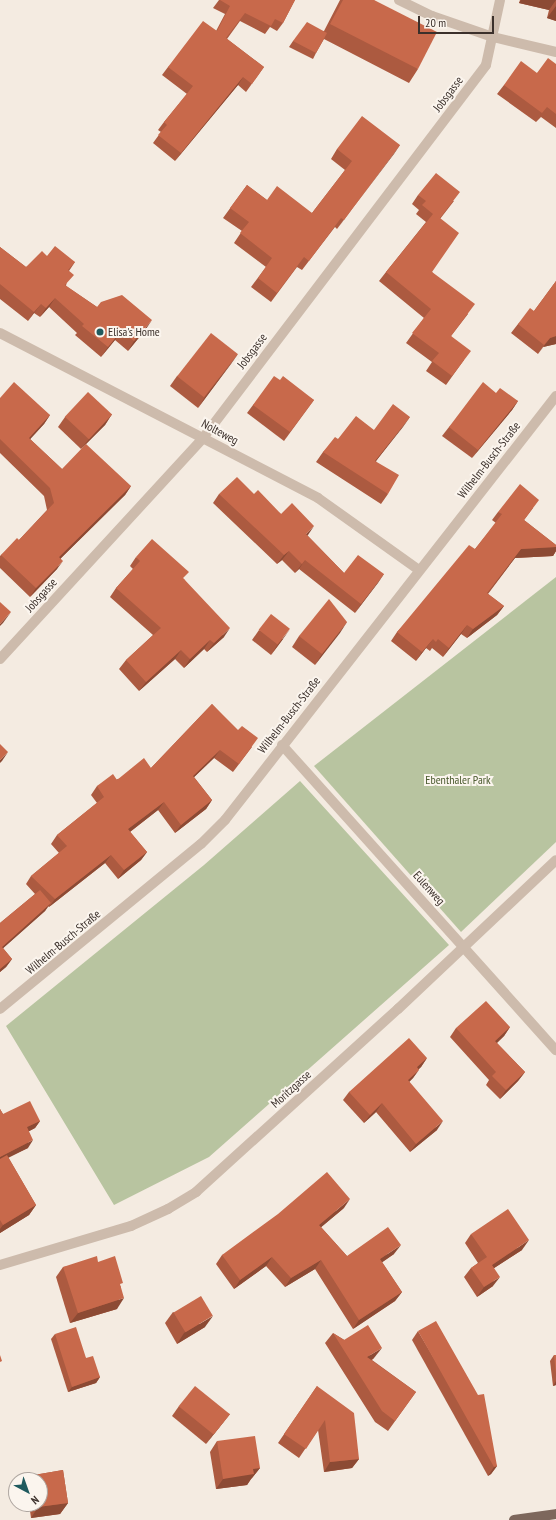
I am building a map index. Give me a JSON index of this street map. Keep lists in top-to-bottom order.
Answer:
{
  "streets": {
    "street": [
      "Jobsgasse",
      "Nolteweg",
      "Wilhelm-Busch-Straße",
      "Eulenweg",
      "Moritzgasse"
    ]
  },
  "crossings": [
    ["Jobsgasse", "Nolteweg"],
    ["Nolteweg", "Wilhelm-Busch-Straße"],
    ["Wilhelm-Busch-Straße", "Eulenweg"],
    ["Eulenweg", "Moritzgasse"]
  ],
  "parks": ["Ebenthaler Park"],
  "places": ["Elisa's Home"],
  "scale_bar": "20 m",
  "north": "bottom right"
}
